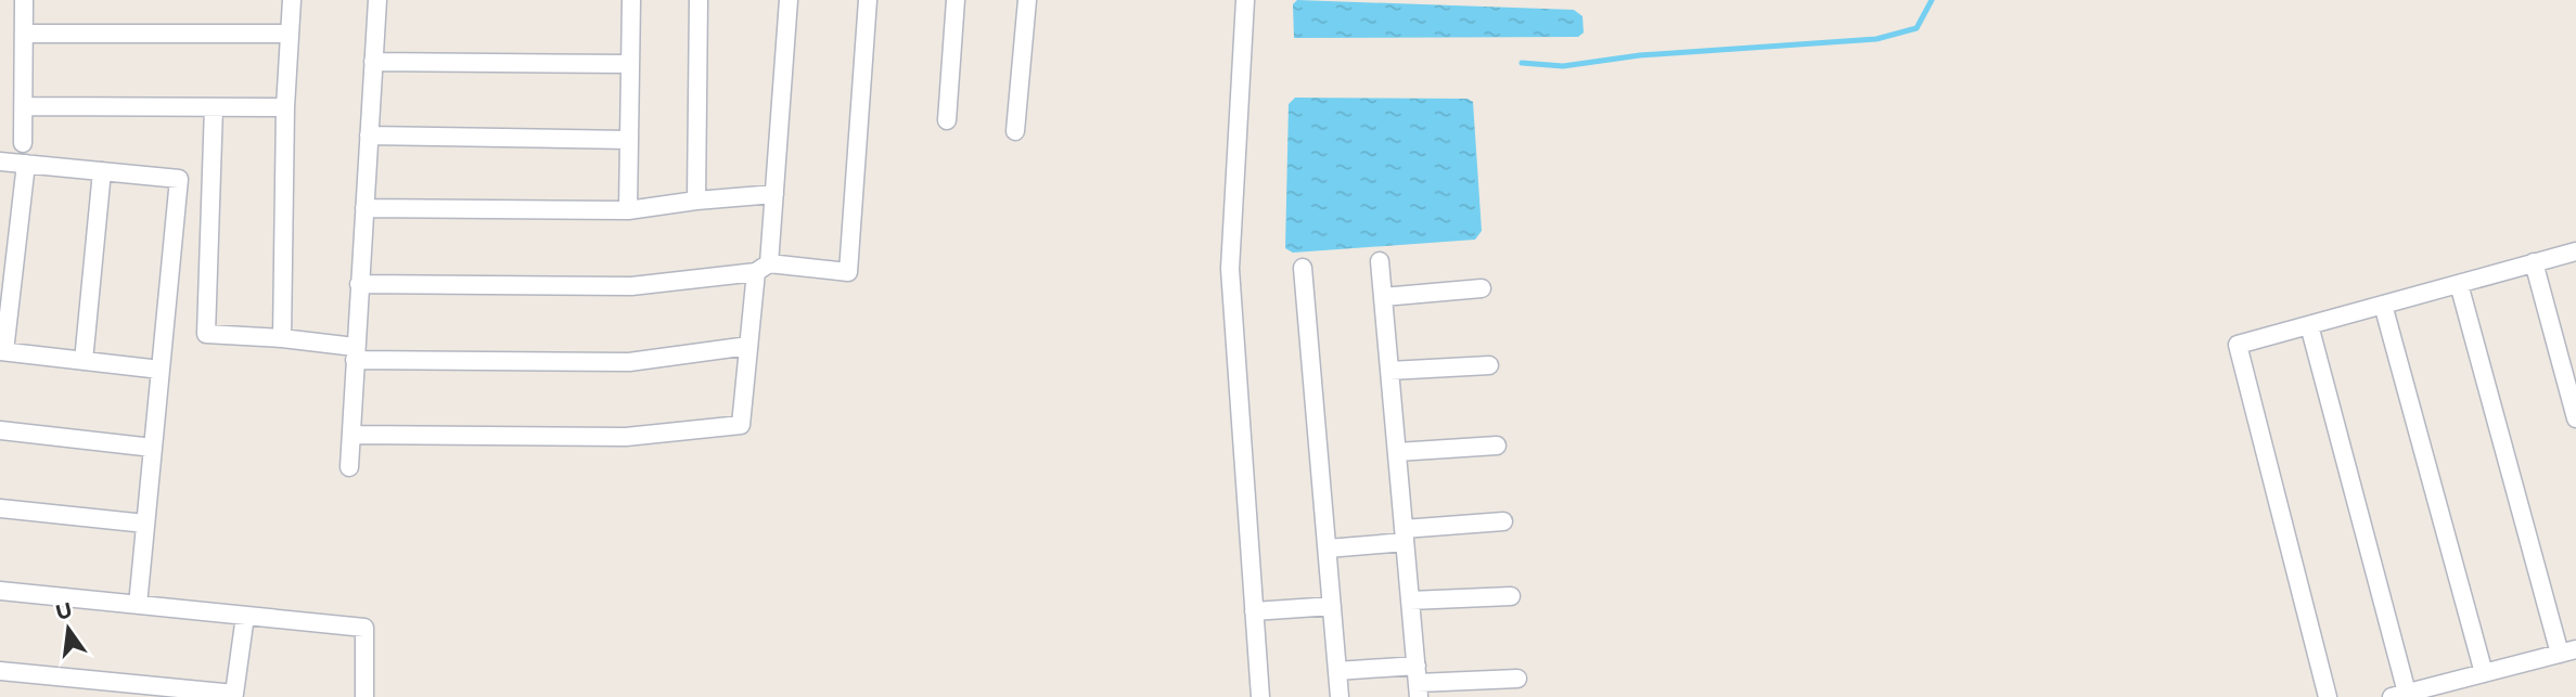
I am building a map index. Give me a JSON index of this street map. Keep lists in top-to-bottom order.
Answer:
{
  "north": "top"
}
